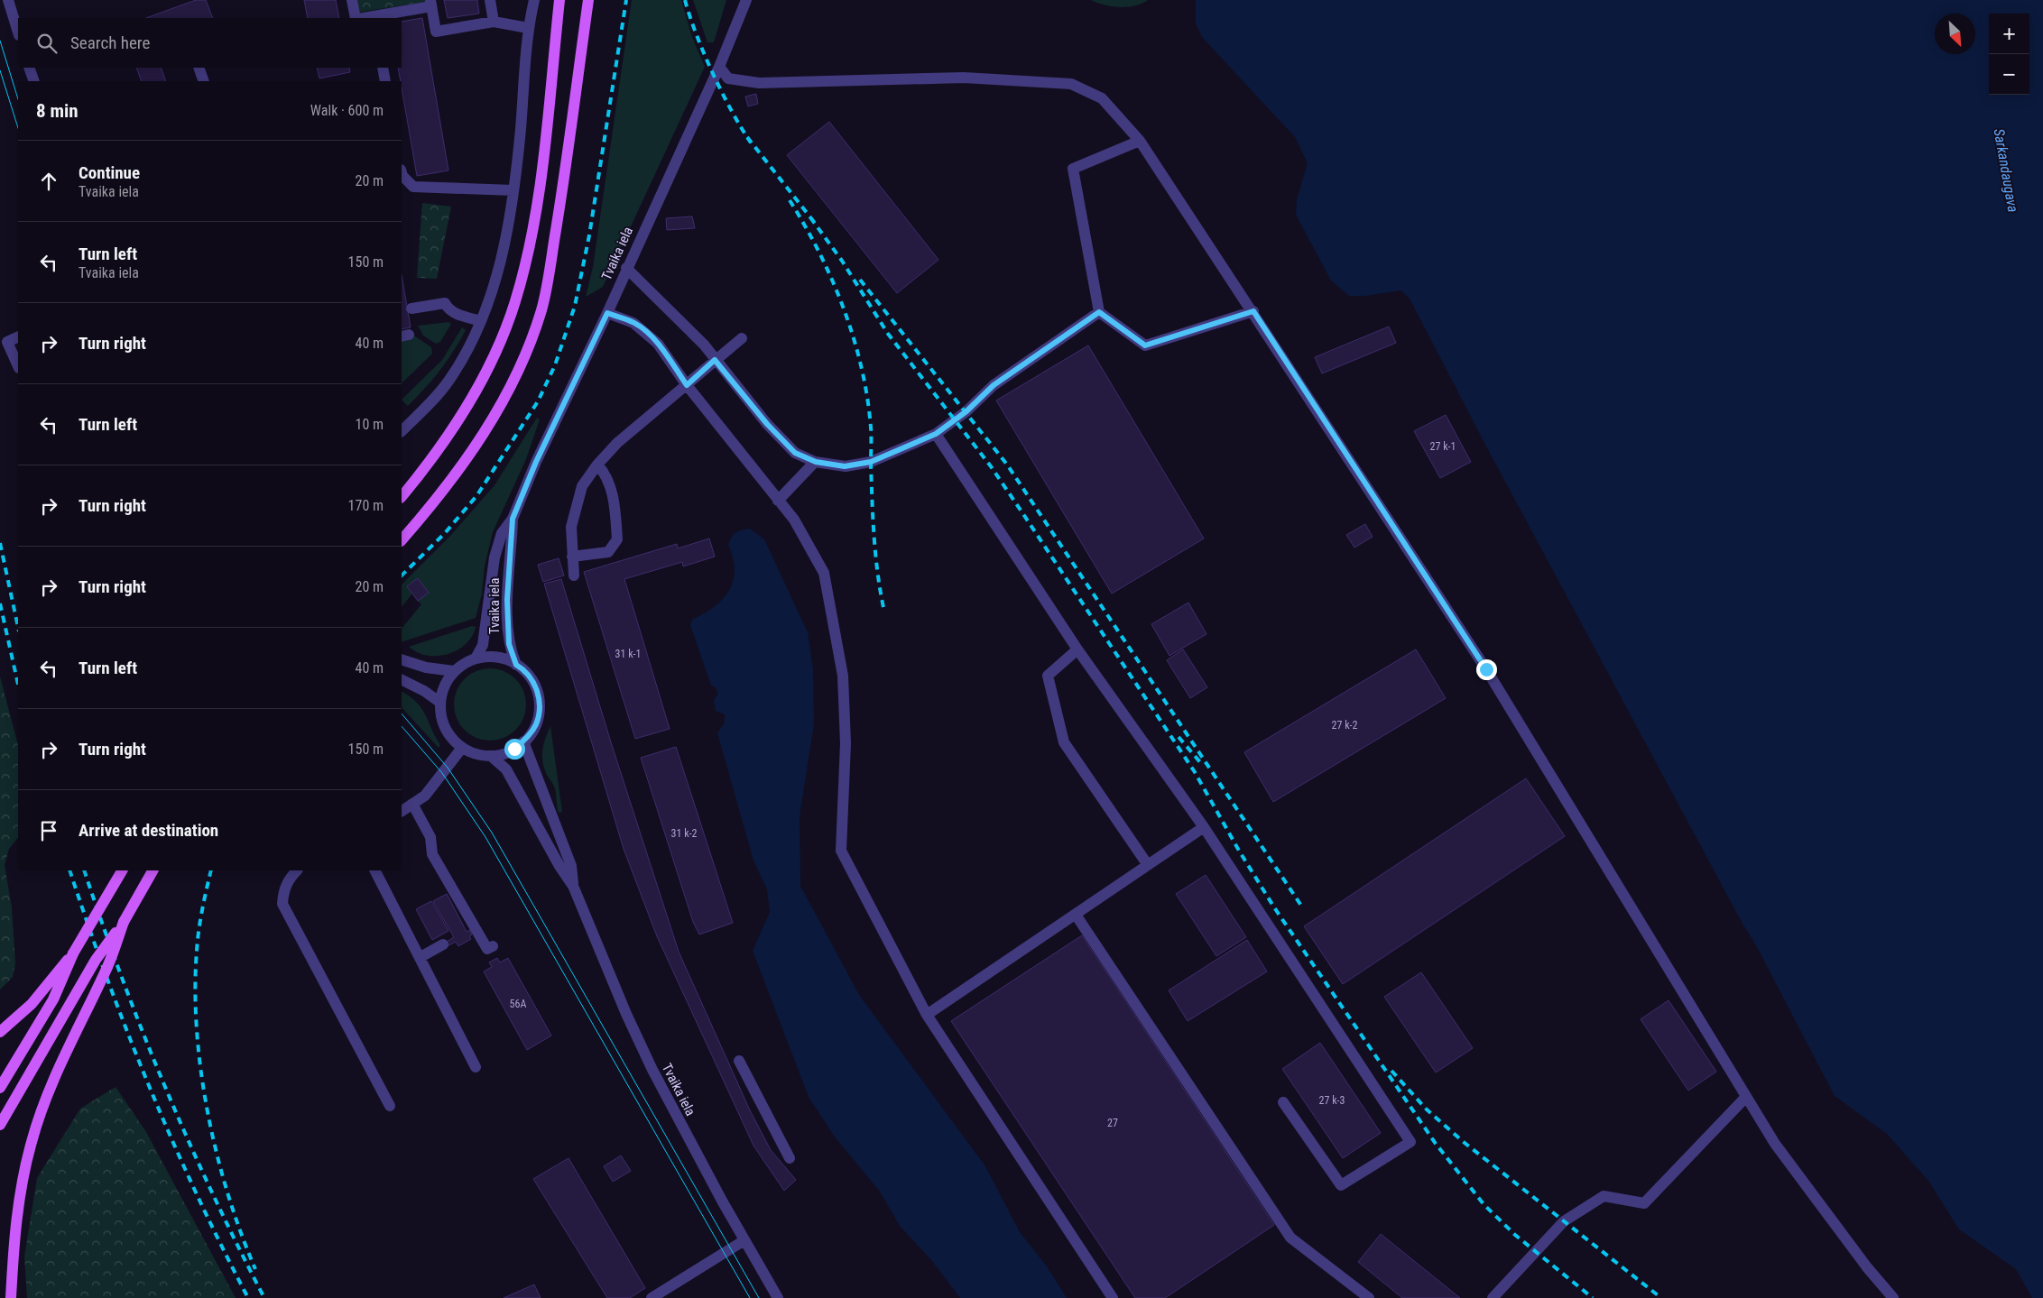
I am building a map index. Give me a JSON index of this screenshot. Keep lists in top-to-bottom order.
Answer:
{
  "streets": {
    "street": ["Tvaika iela"]
  },
  "water": ["Sarkandaugava"],
  "house_numbers": [
    "27 k-1",
    "31 k-1",
    "27 k-2",
    "31 k-2",
    "56A",
    "27 k-3",
    "27"
  ],
  "north": "bottom right",
  "page": {
    "map_buttons": ["+", "−"],
    "search": "Search here",
    "heading": ["8 min", "Walk · 600 m"],
    "list": [
      ["Continue", "Tvaika iela", "20 m"],
      ["Turn left", "Tvaika iela", "150 m"],
      ["Turn right", "40 m"],
      ["Turn left", "10 m"],
      ["Turn right", "170 m"],
      ["Turn right", "20 m"],
      ["Turn left", "40 m"],
      ["Turn right", "150 m"],
      "Arrive at destination"
    ]
  }
}
